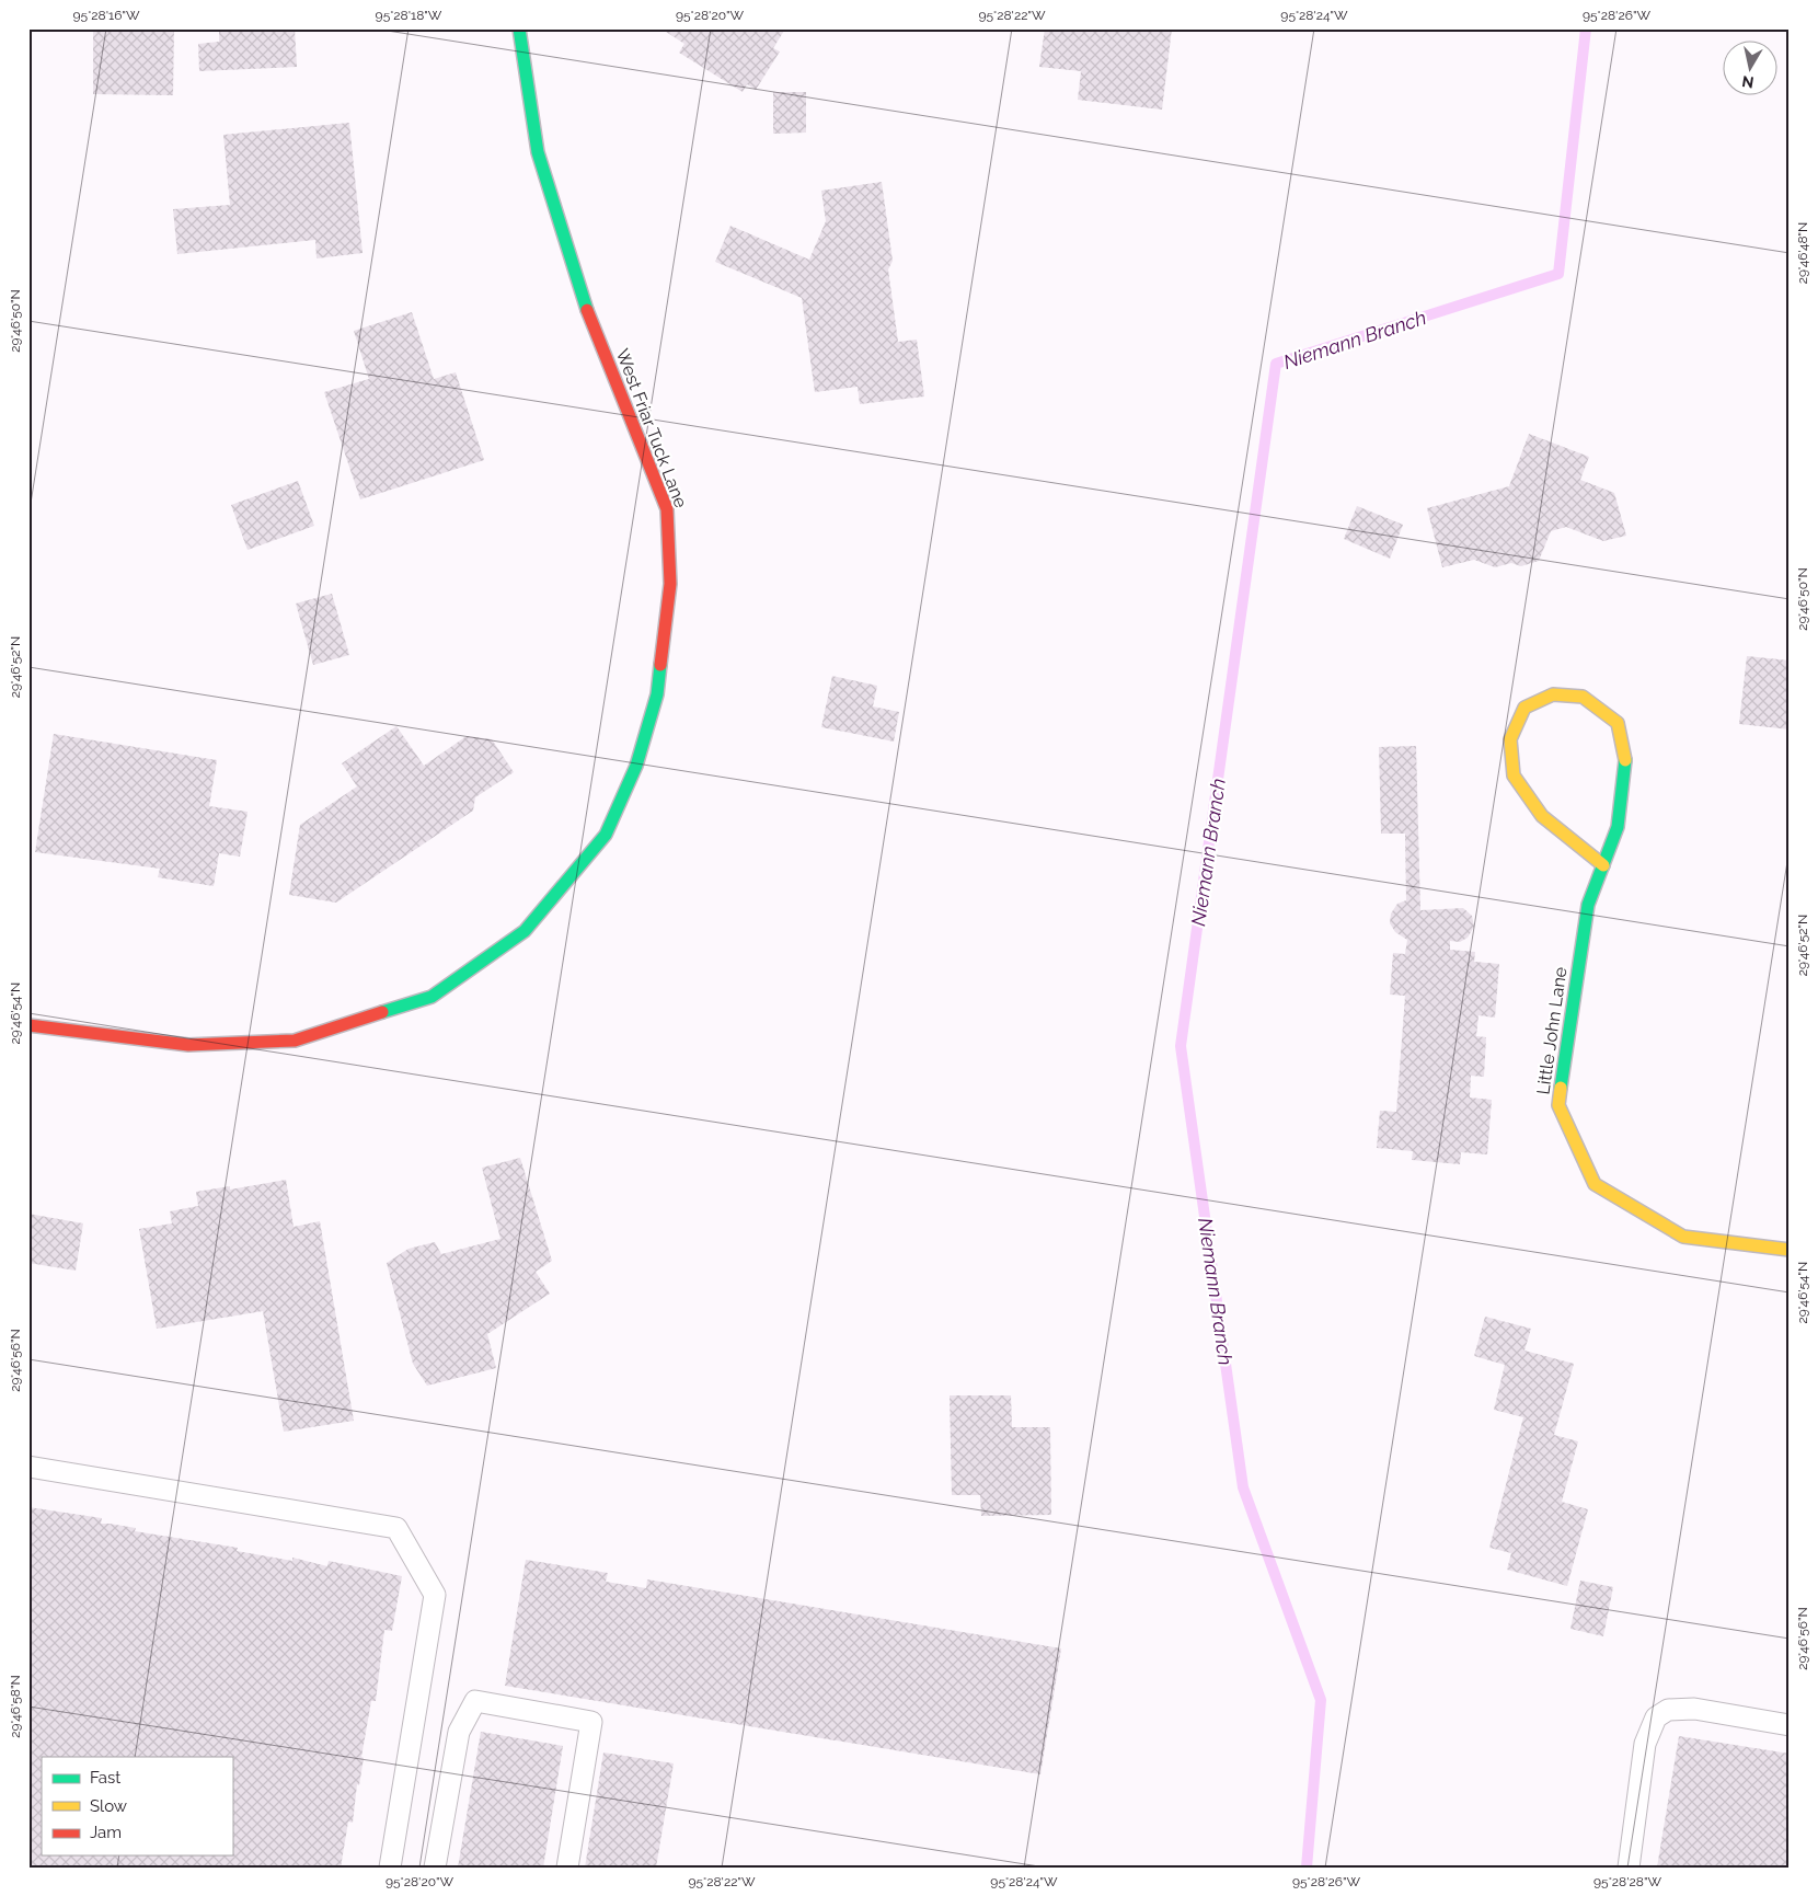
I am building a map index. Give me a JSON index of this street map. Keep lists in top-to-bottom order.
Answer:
{
  "streets": {
    "street": ["West Friar Tuck Lane", "Little John Lane"]
  },
  "water": ["Niemann Branch"],
  "legend": ["Fast", "Slow", "Jam"],
  "north": "bottom",
  "coordinates": [
    "95°28'16\"W",
    "95°28'18\"W",
    "95°28'20\"W",
    "95°28'22\"W",
    "95°28'24\"W",
    "95°28'26\"W",
    "29°46'48\"N",
    "29°46'50\"N",
    "29°46'52\"N",
    "29°46'54\"N",
    "29°46'56\"N",
    "29°46'58\"N",
    "95°28'28\"W"
  ]
}
